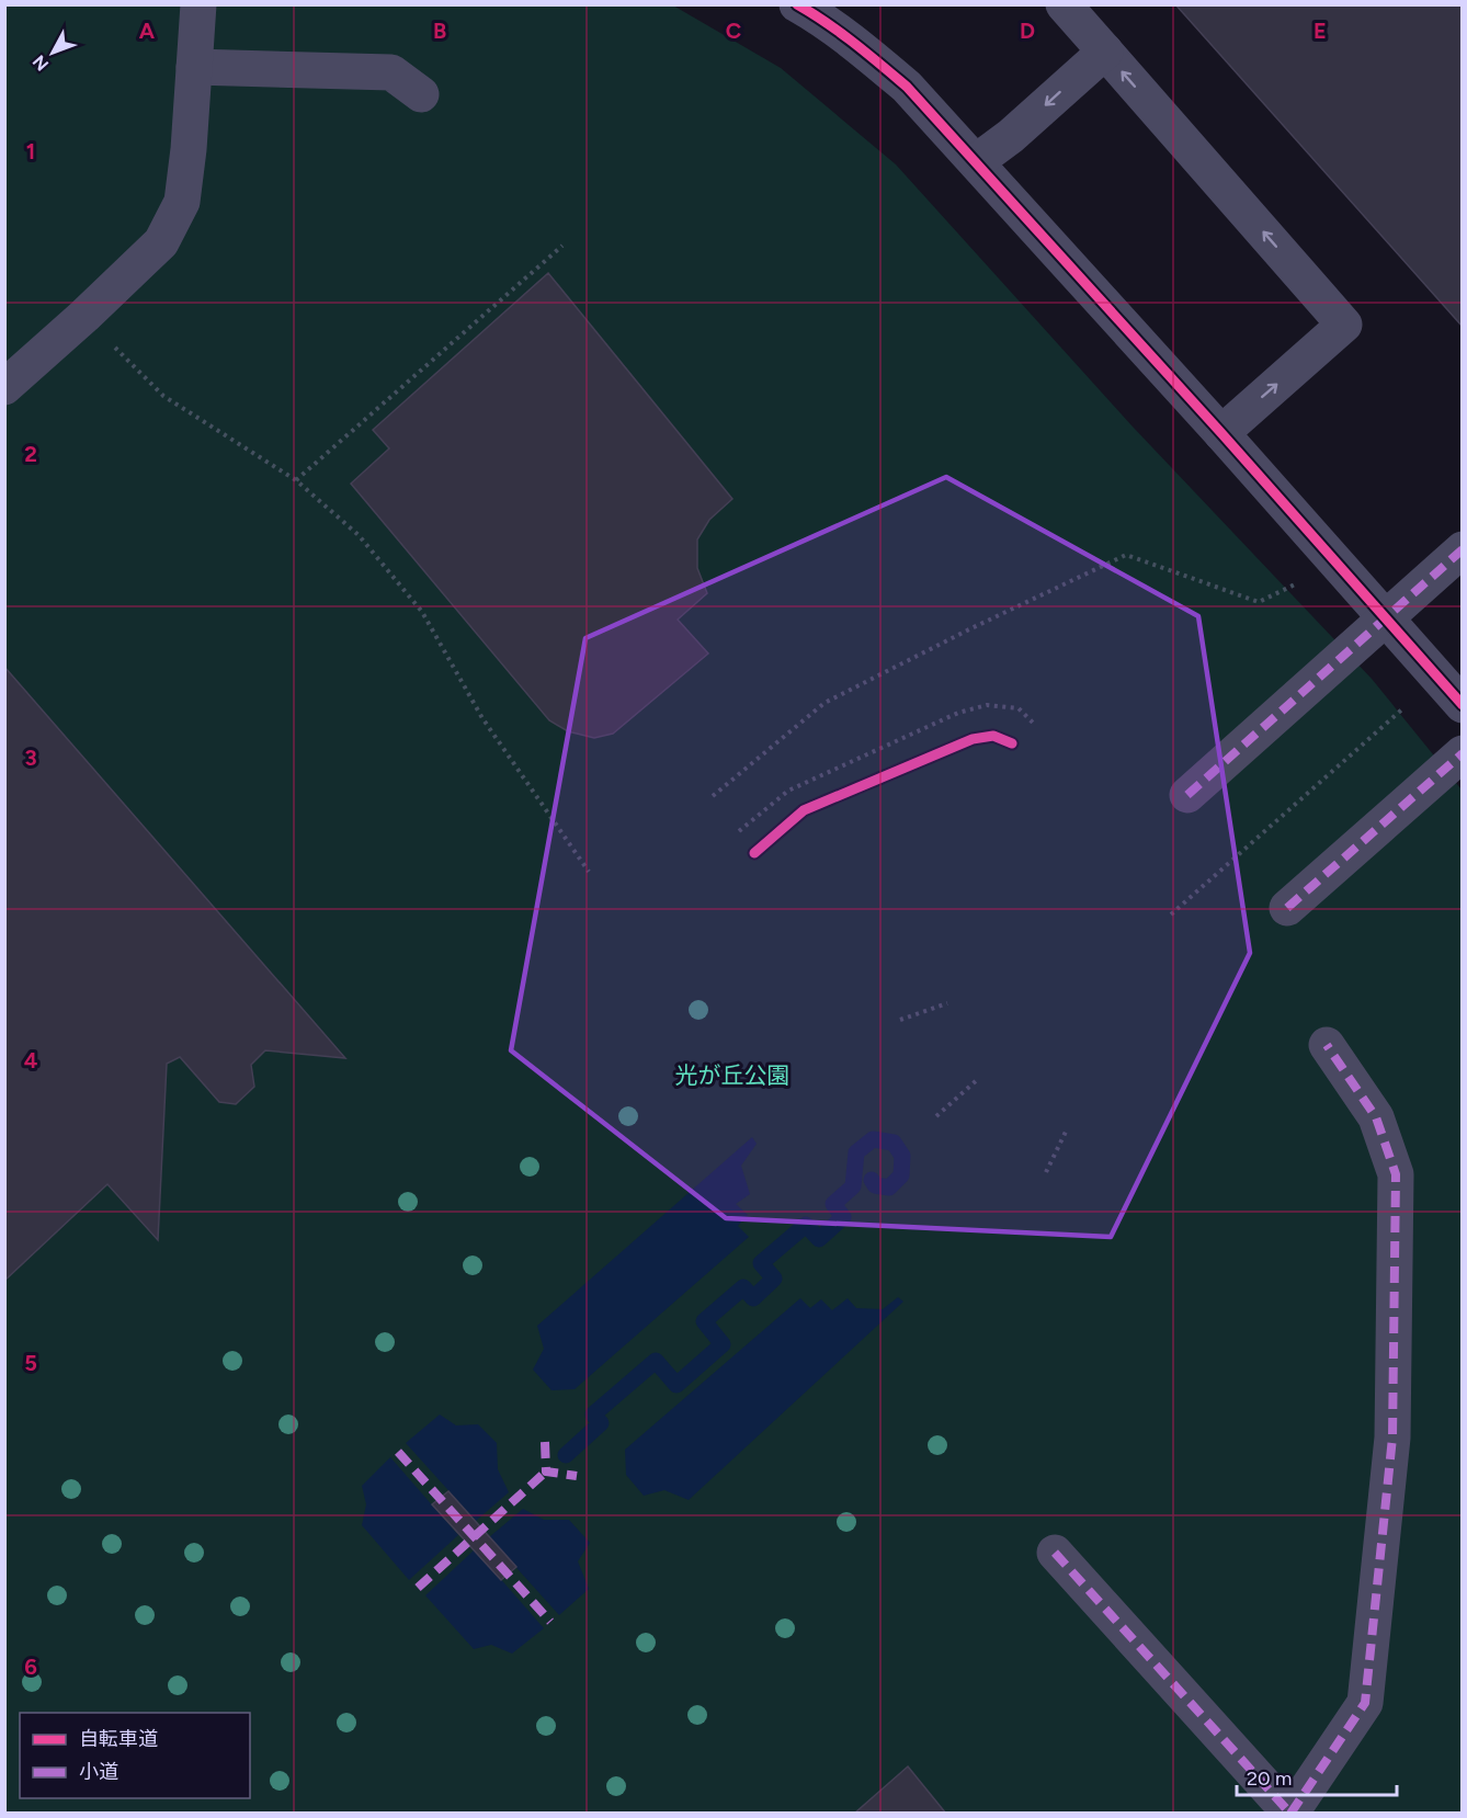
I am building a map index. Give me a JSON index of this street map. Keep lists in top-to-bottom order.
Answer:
{
  "parks": ["光が丘公園"],
  "legend": ["自転車道", "小道"],
  "scale_bar": "20 m",
  "north": "bottom left",
  "grid": {
    "columns": [
      "A",
      "B",
      "C",
      "D",
      "E"
    ],
    "rows": [
      "1",
      "2",
      "3",
      "4",
      "5",
      "6"
    ]
  }
}
